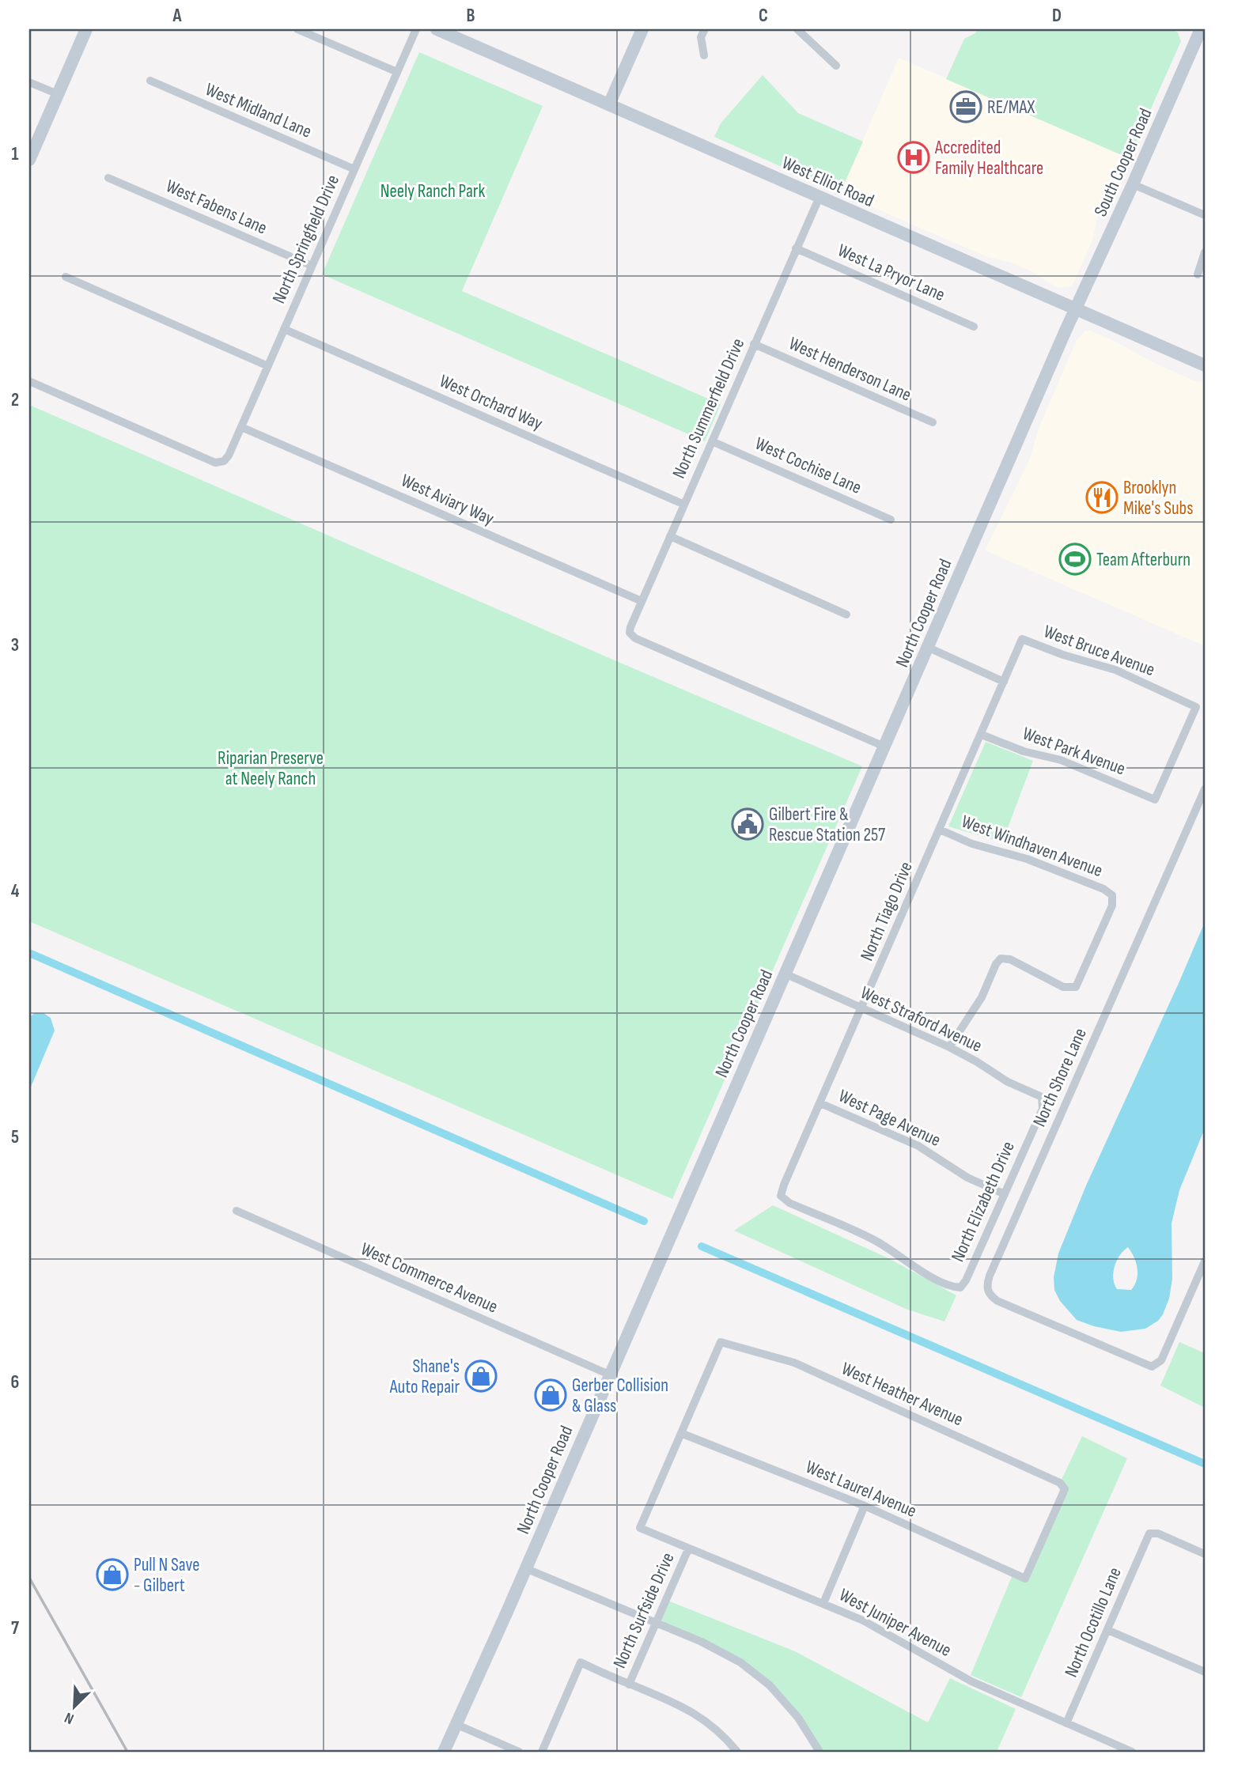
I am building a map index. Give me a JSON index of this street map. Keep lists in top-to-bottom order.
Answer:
{
  "streets": {
    "main road": ["South Cooper Road", "West Elliot Road", "North Cooper Road"],
    "street": [
      "West Midland Lane",
      "West Fabens Lane",
      "North Springfield Drive",
      "West La Pryor Lane",
      "West Henderson Lane",
      "West Orchard Way",
      "North Summerfield Drive",
      "West Cochise Lane",
      "West Aviary Way",
      "West Bruce Avenue",
      "West Park Avenue",
      "West Windhaven Avenue",
      "North Tiago Drive",
      "West Straford Avenue",
      "North Shore Lane",
      "West Page Avenue",
      "North Elizabeth Drive",
      "West Commerce Avenue",
      "West Heather Avenue",
      "West Laurel Avenue",
      "North Surfside Drive",
      "West Juniper Avenue",
      "North Ocotillo Lane"
    ]
  },
  "crossings": [
    ["West Midland Lane", "North Springfield Drive"],
    ["South Cooper Road", "West Elliot Road"],
    ["South Cooper Road", "North Cooper Road"],
    ["West Elliot Road", "North Summerfield Drive"],
    ["West Elliot Road", "North Cooper Road"],
    ["West Fabens Lane", "North Springfield Drive"],
    ["North Springfield Drive", "West Orchard Way"],
    ["North Springfield Drive", "West Aviary Way"],
    ["West La Pryor Lane", "North Summerfield Drive"],
    ["West Henderson Lane", "North Summerfield Drive"],
    ["West Orchard Way", "North Summerfield Drive"],
    ["North Summerfield Drive", "West Cochise Lane"],
    ["North Summerfield Drive", "West Aviary Way"],
    ["North Summerfield Drive", "North Cooper Road"],
    ["North Cooper Road", "West Straford Avenue"],
    ["North Cooper Road", "West Commerce Avenue"],
    ["West Bruce Avenue", "West Park Avenue"],
    ["West Bruce Avenue", "North Tiago Drive"],
    ["West Park Avenue", "North Tiago Drive"],
    ["West Windhaven Avenue", "North Tiago Drive"],
    ["West Windhaven Avenue", "West Straford Avenue"],
    ["North Tiago Drive", "West Straford Avenue"],
    ["North Tiago Drive", "West Page Avenue"],
    ["North Tiago Drive", "North Elizabeth Drive"],
    ["West Straford Avenue", "North Elizabeth Drive"],
    ["West Page Avenue", "North Elizabeth Drive"],
    ["West Heather Avenue", "West Laurel Avenue"],
    ["West Heather Avenue", "West Juniper Avenue"],
    ["West Laurel Avenue", "West Juniper Avenue"],
    ["North Surfside Drive", "West Juniper Avenue"],
    ["West Juniper Avenue", "North Ocotillo Lane"]
  ],
  "parks": ["Neely Ranch Park", "Riparian Preserve at Neely Ranch"],
  "places": {
    "office": ["RE/MAX"],
    "hospital": ["Accredited Family Healthcare"],
    "restaurant": ["Brooklyn Mike's Subs"],
    "sports": ["Team Afterburn"],
    "public building": ["Gilbert Fire & Rescue Station 257"],
    "shop": ["Shane's Auto Repair", "Gerber Collision & Glass", "Pull N Save - Gilbert"]
  },
  "north": "bottom left",
  "grid": {
    "columns": [
      "A",
      "B",
      "C",
      "D"
    ],
    "rows": [
      "1",
      "2",
      "3",
      "4",
      "5",
      "6",
      "7"
    ]
  }
}
